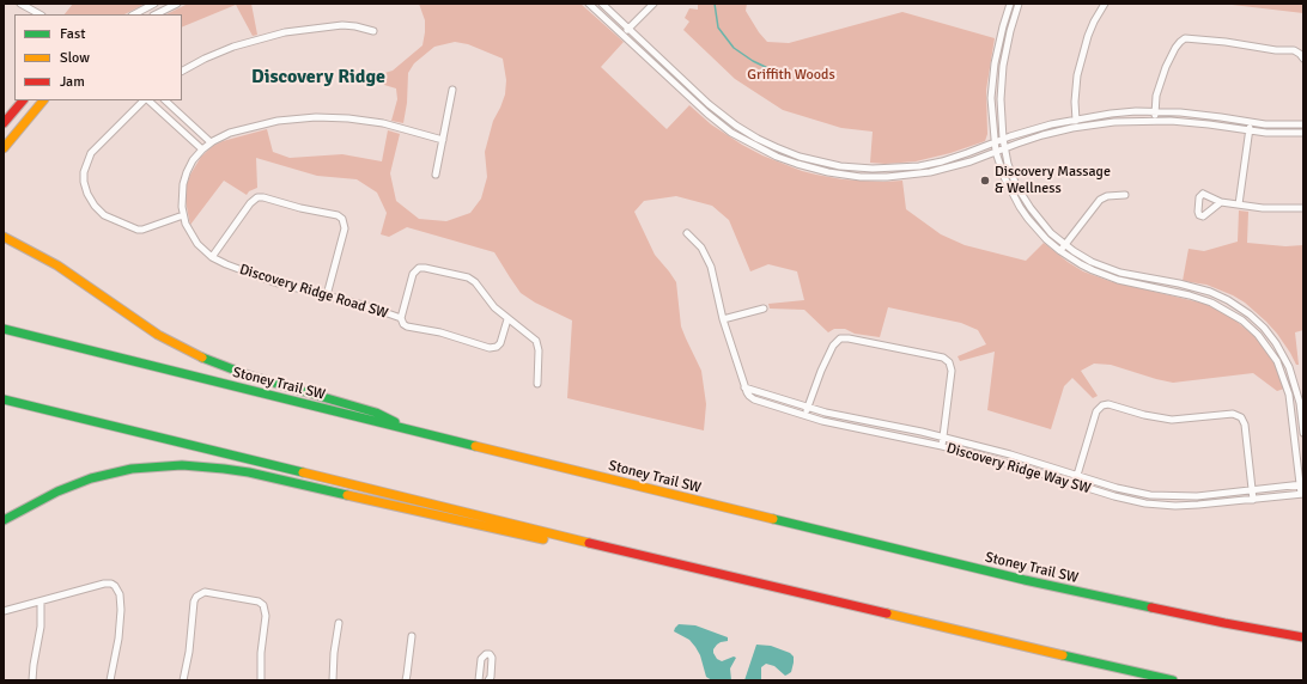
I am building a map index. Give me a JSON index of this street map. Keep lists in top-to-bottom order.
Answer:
{
  "streets": {
    "main road": ["Stoney Trail SW"],
    "street": ["Discovery Ridge Road SW", "Discovery Ridge Way SW"]
  },
  "districts": ["Discovery Ridge"],
  "parks": ["Griffith Woods"],
  "places": ["Discovery Massage & Wellness"],
  "legend": ["Fast", "Slow", "Jam"]
}
